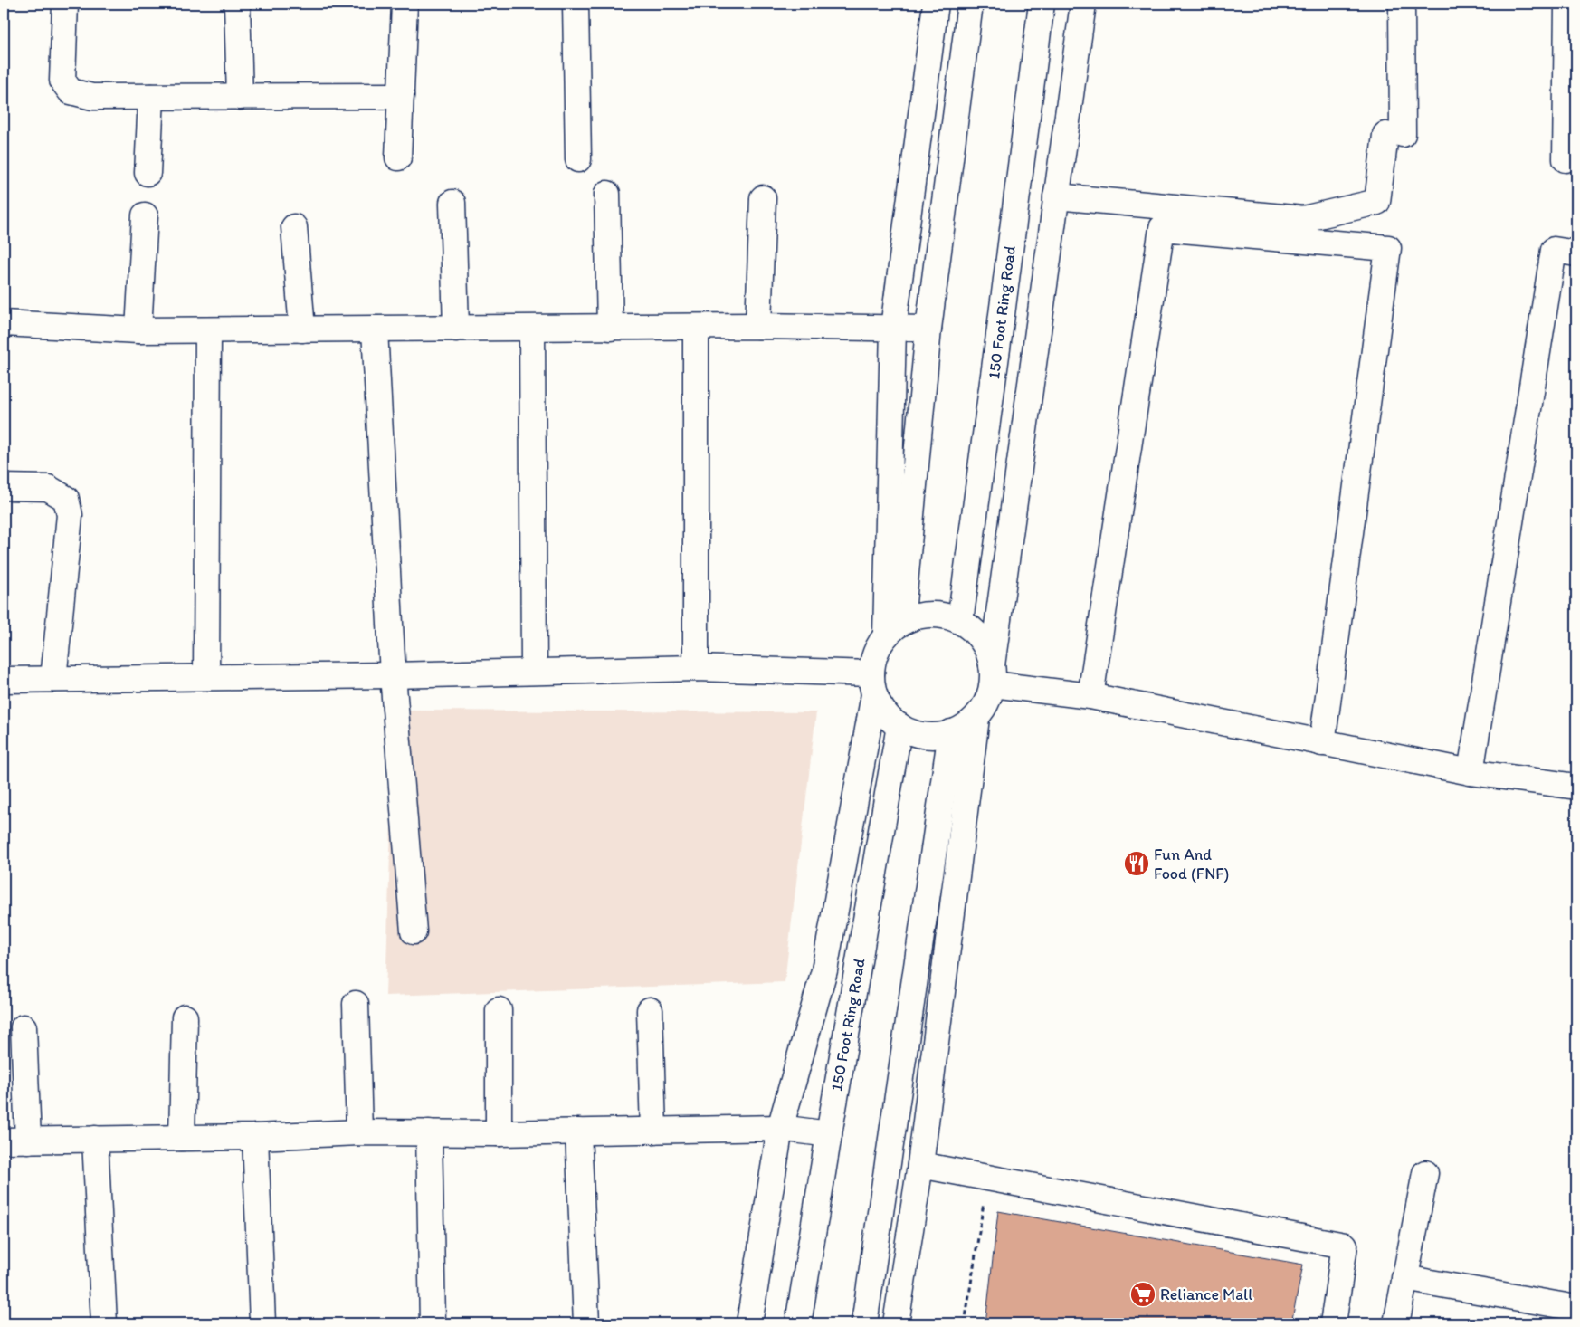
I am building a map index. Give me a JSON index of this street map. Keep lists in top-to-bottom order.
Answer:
{
  "streets": {
    "main road": ["150 Foot Ring Road"]
  },
  "places": {
    "restaurant": ["Fun And Food (FNF)"],
    "supermarket": ["Reliance Mall"]
  }
}
